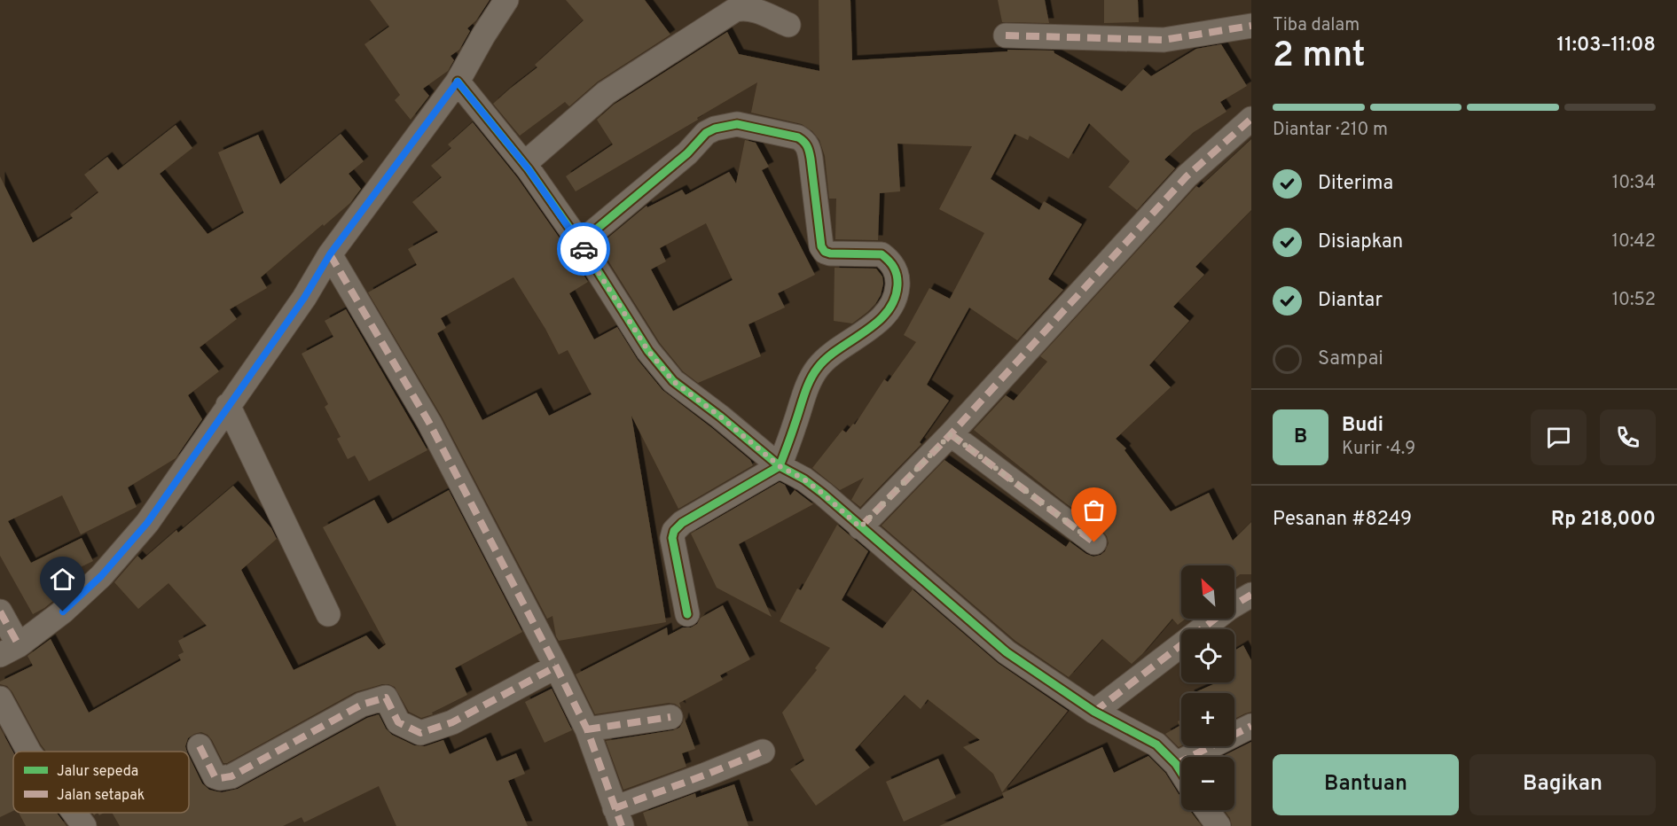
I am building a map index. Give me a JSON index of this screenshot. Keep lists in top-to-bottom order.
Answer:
{
  "legend": ["Jalur sepeda", "Jalan setapak"],
  "north": "top left",
  "page": {
    "heading": ["2 mnt", "Tiba dalam", "11:03–11:08"],
    "panel": [
      "Budi",
      "Kurir · 4.9",
      "Pesanan #8249",
      "Rp 218,000"
    ],
    "bar": "Diantar · 210 m",
    "list": [
      ["Diterima", "10:34"],
      ["Disiapkan", "10:42"],
      ["Diantar", "10:52"],
      "Sampai"
    ],
    "round": "B",
    "map_buttons": ["+", "−"],
    "buttons": ["Bantuan", "Bagikan"]
  }
}
